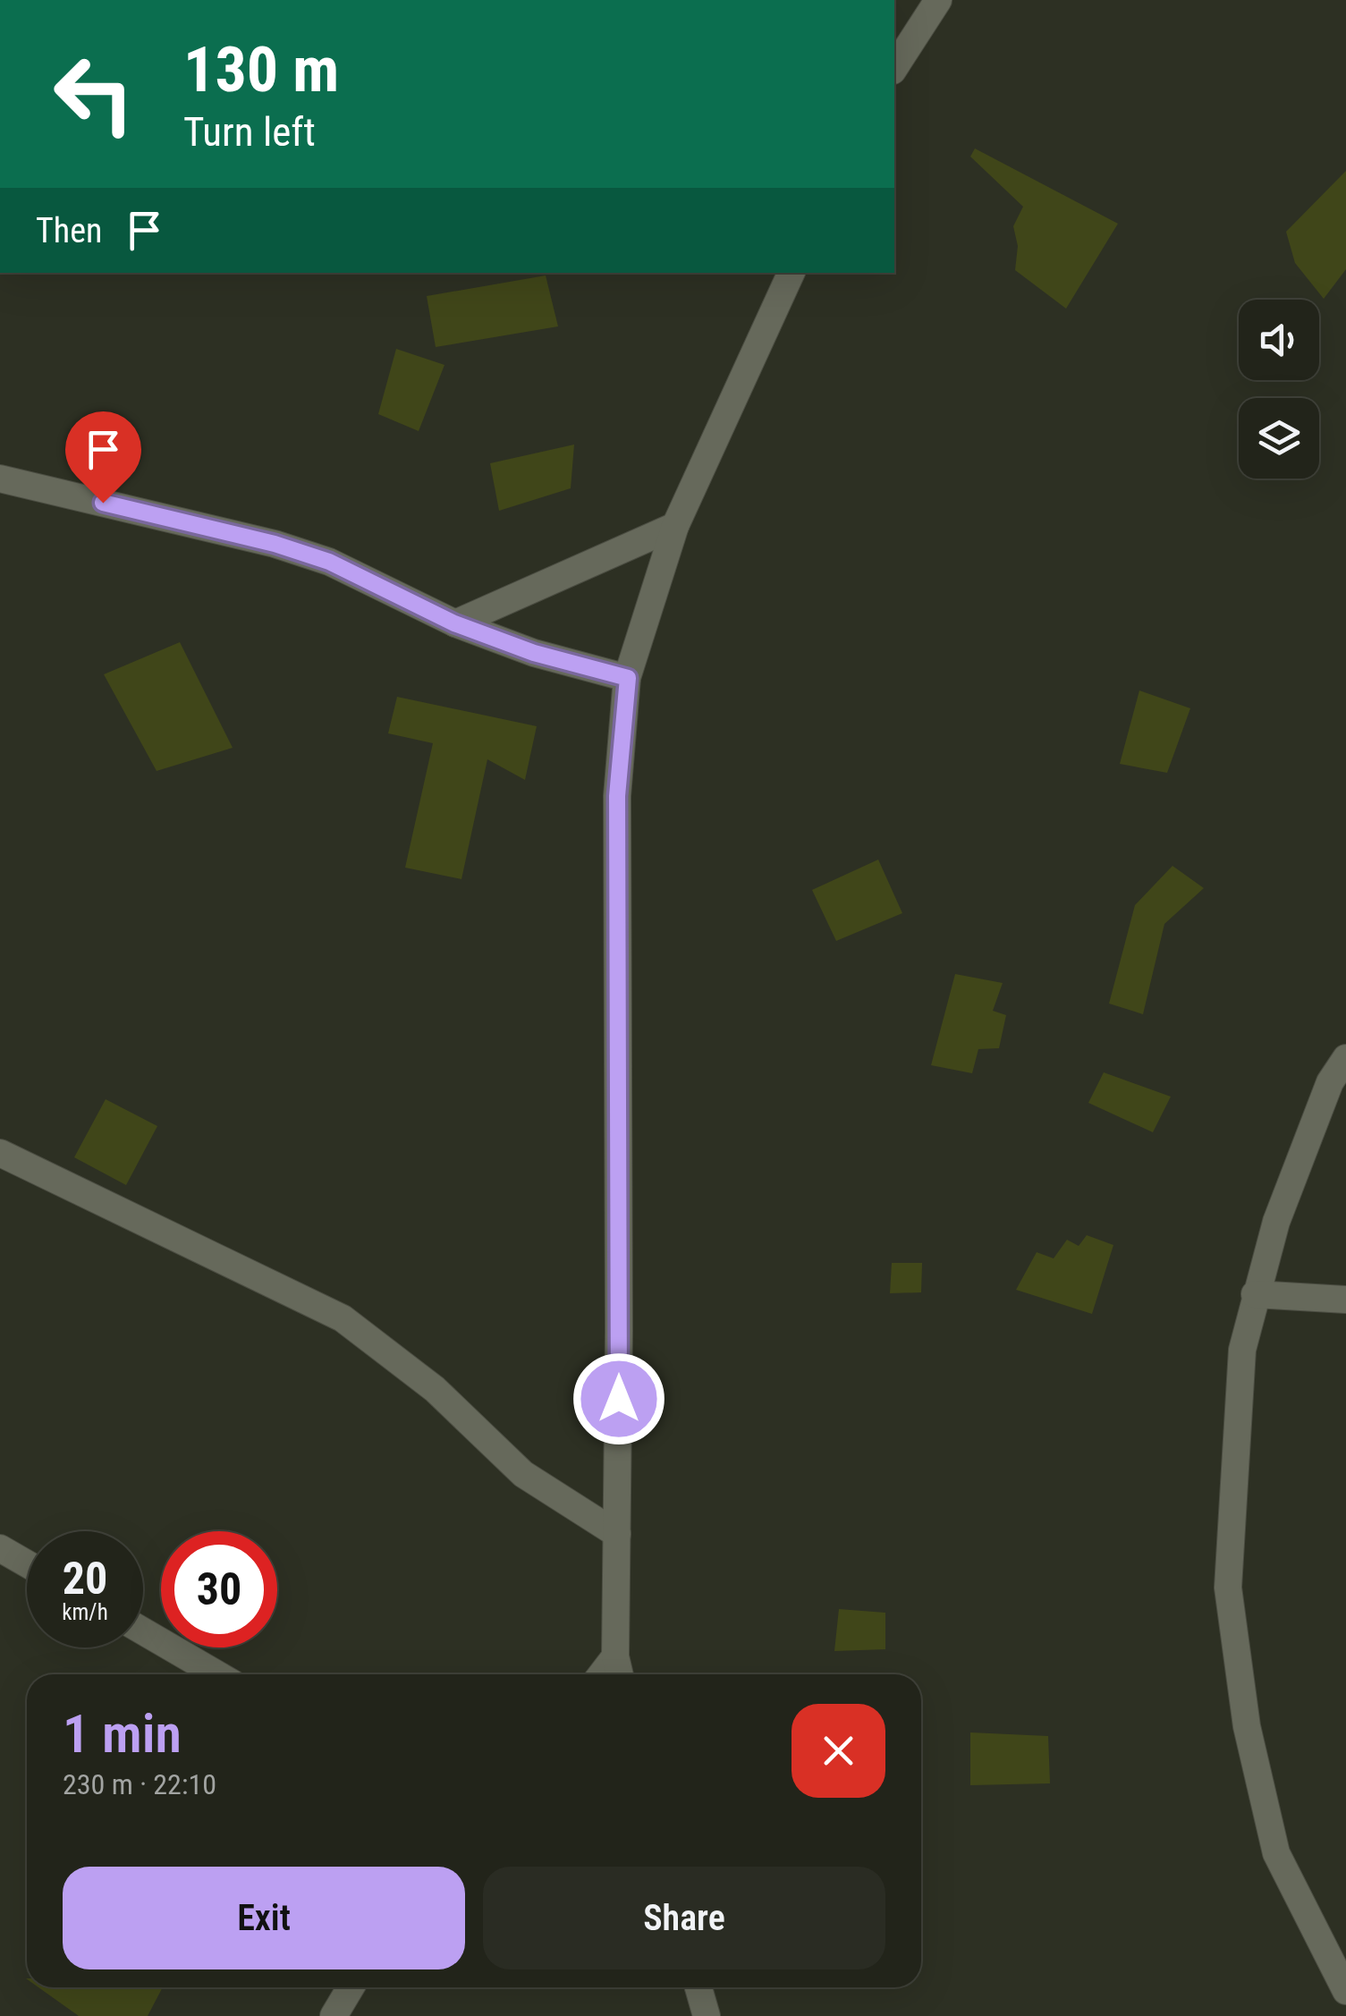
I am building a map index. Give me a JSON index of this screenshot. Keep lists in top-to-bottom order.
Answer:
{
  "page": {
    "turn": ["130 m", "Turn left"],
    "then": "Then",
    "speed": "20 km/h",
    "limit": "30",
    "heading": ["1 min", "230 m · 22:10"],
    "buttons": ["Exit", "Share"]
  }
}
